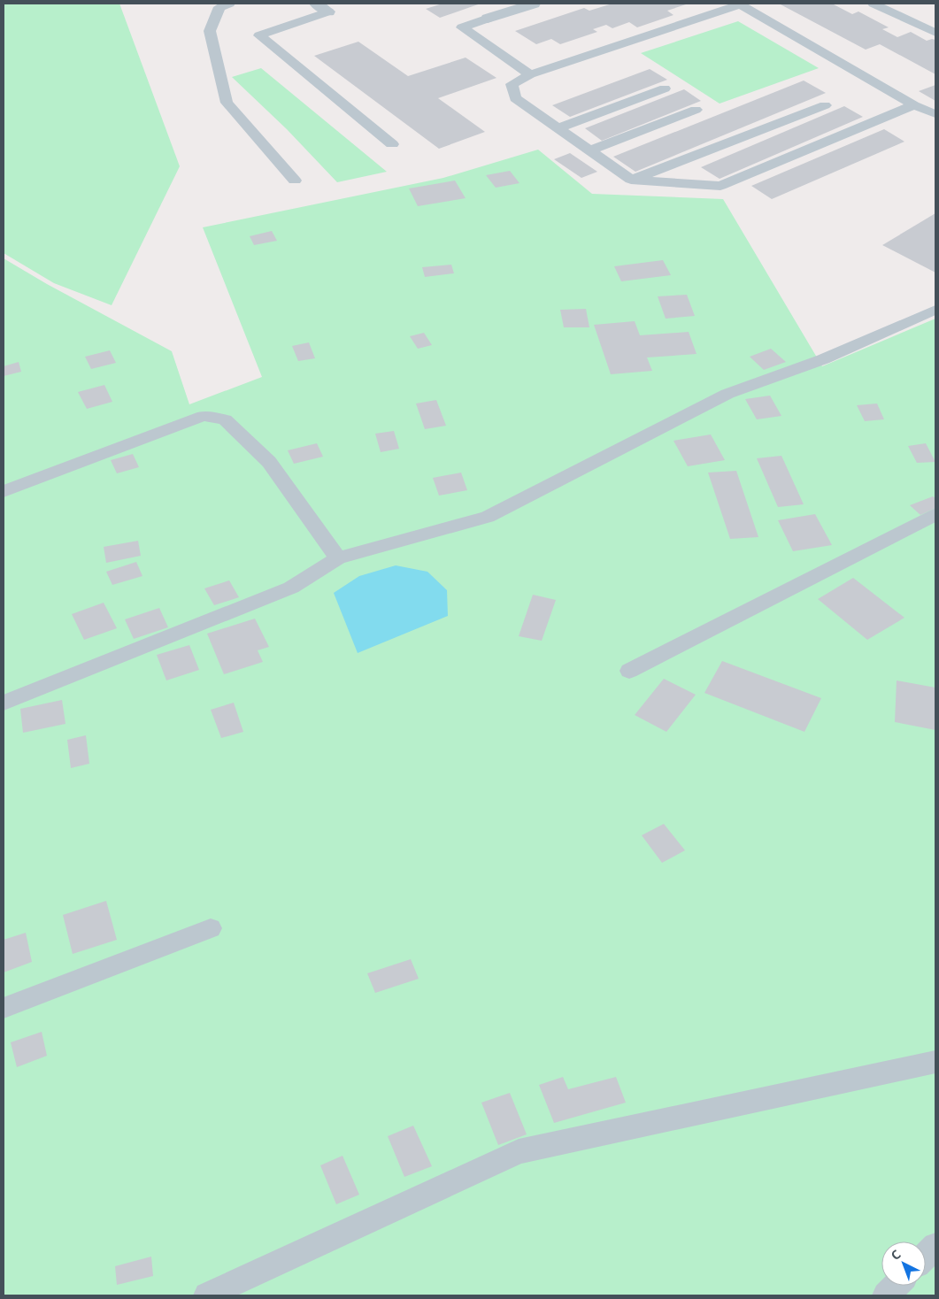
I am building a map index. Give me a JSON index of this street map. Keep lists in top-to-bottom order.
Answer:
{
  "north": "top left"
}
